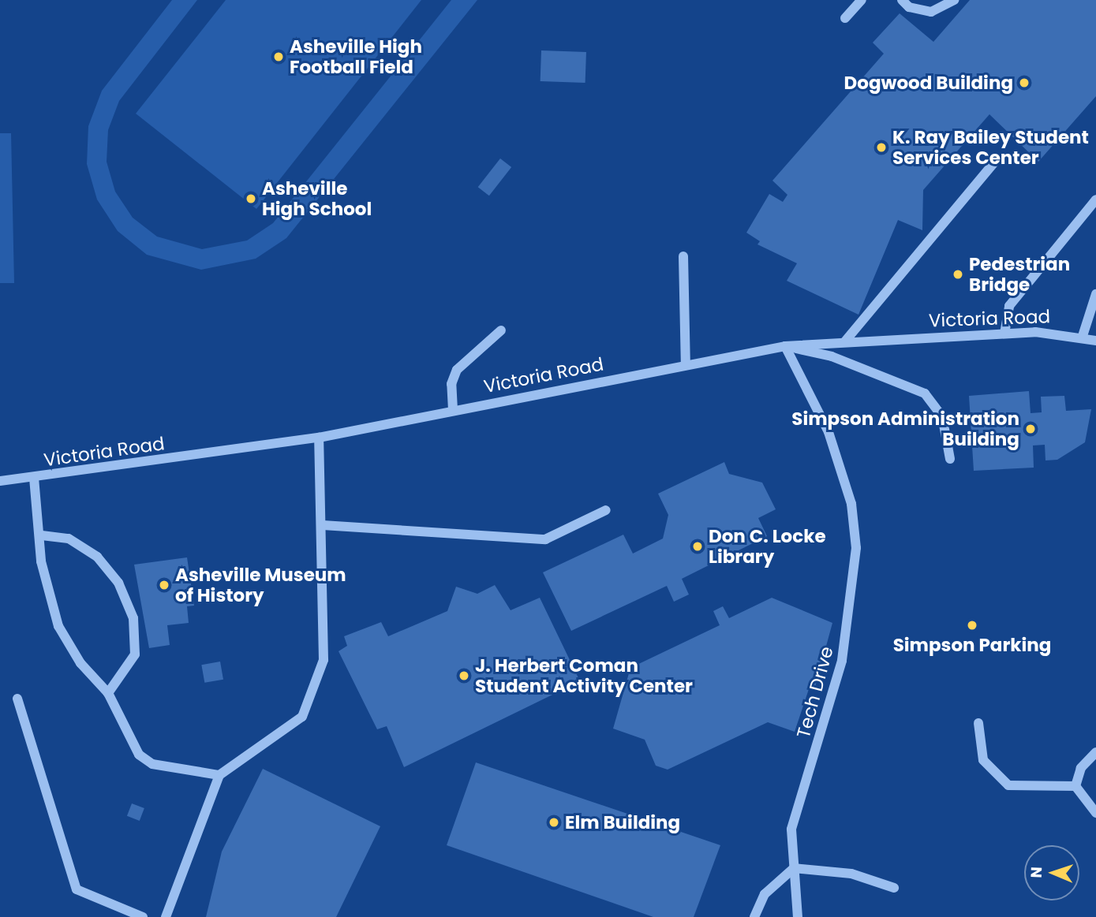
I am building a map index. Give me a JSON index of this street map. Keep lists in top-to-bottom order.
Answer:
{
  "streets": {
    "street": ["Victoria Road", "Tech Drive"]
  },
  "crossings": [
    ["Victoria Road", "Tech Drive"]
  ],
  "places": [
    "Asheville High Football Field",
    "Dogwood Building",
    "K. Ray Bailey Student Services Center",
    "Asheville High School",
    "Pedestrian Bridge",
    "Simpson Administration Building",
    "Don C. Locke Library",
    "Asheville Museum of History",
    "Simpson Parking",
    "J. Herbert Coman Student Activity Center",
    "Elm Building"
  ],
  "north": "left"
}
